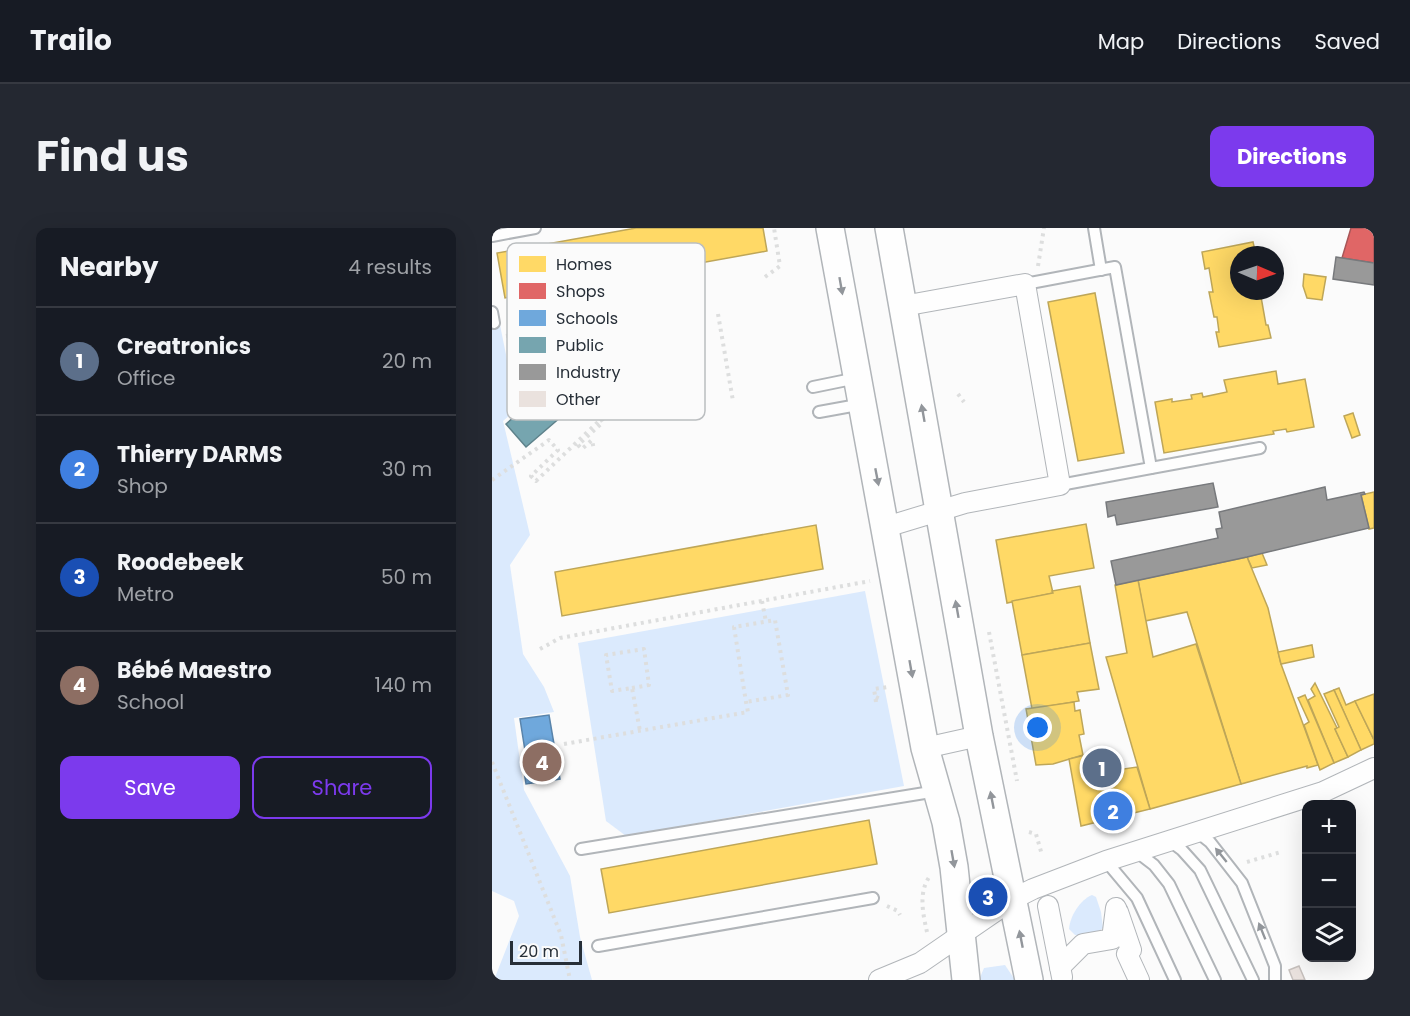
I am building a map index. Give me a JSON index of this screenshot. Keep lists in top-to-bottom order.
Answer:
{
  "legend": [
    "Homes",
    "Shops",
    "Schools",
    "Public",
    "Industry",
    "Other"
  ],
  "scale_bar": "20 m",
  "north": "right",
  "page": {
    "header": "Trailo",
    "nav": ["Map", "Directions", "Saved"],
    "title": "Find us",
    "buttons": [
      "Directions",
      ["Save", "Share"]
    ],
    "heading": ["Nearby", "4 results"],
    "list": [
      {
        "mark": "1",
        "name": "Creatronics",
        "note": "Office",
        "value": "20 m"
      },
      {
        "mark": "2",
        "name": "Thierry DARMS",
        "note": "Shop",
        "value": "30 m"
      },
      {
        "mark": "3",
        "name": "Roodebeek",
        "note": "Metro",
        "value": "50 m"
      },
      {
        "mark": "4",
        "name": "Bébé Maestro",
        "note": "School",
        "value": "140 m"
      }
    ],
    "pins": [
      "4",
      "1",
      "2",
      "3"
    ],
    "map_buttons": ["+", "−"],
    "scale": "20 m"
  }
}
